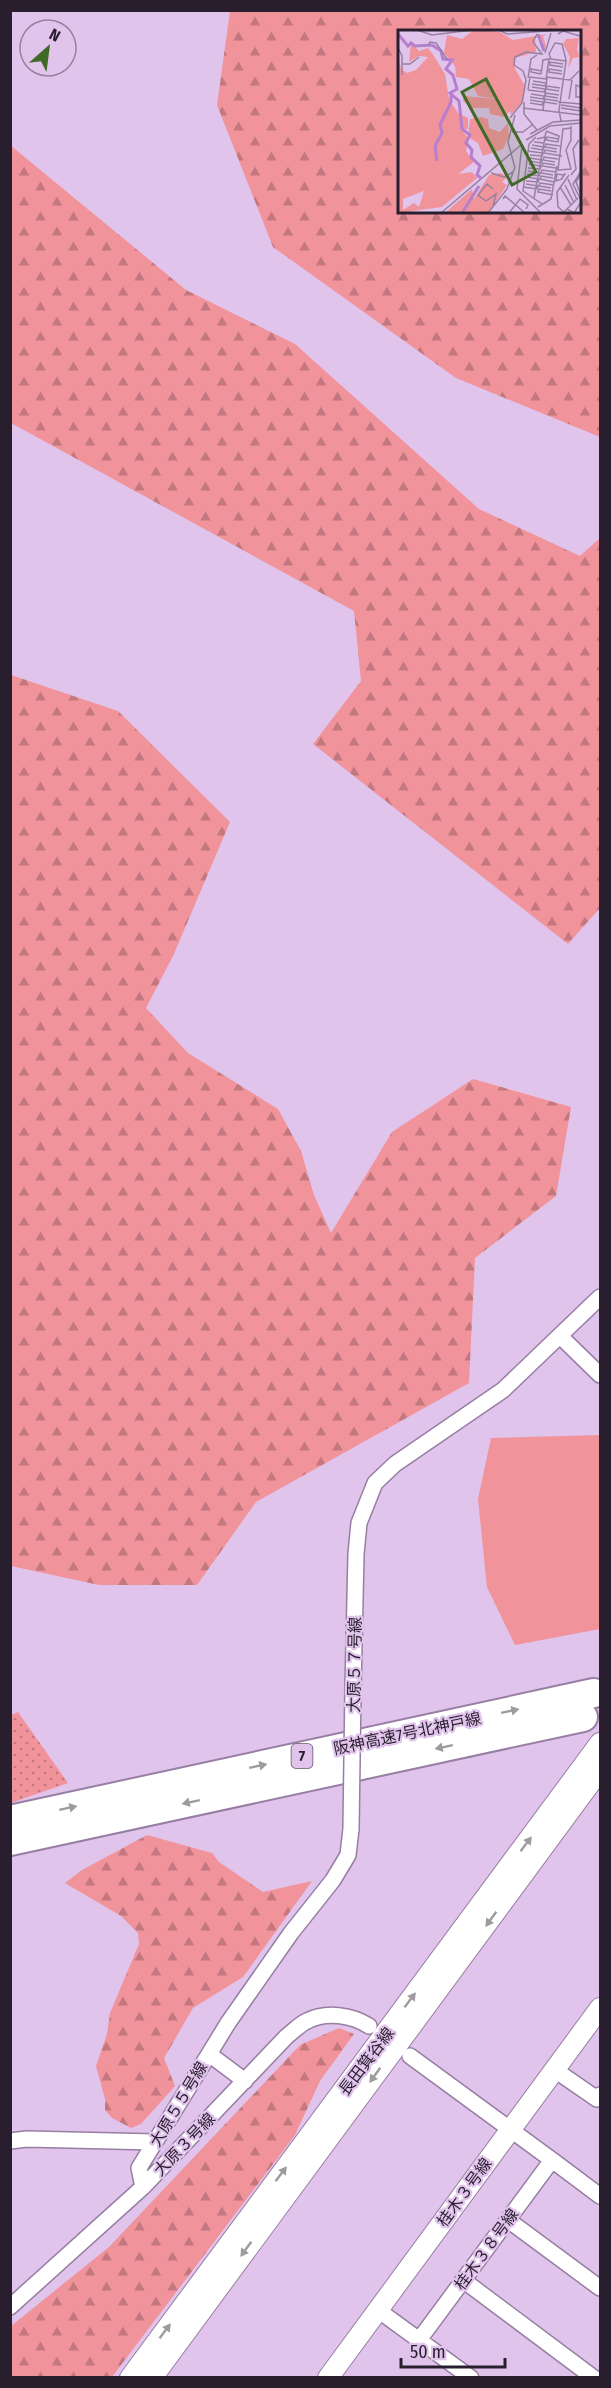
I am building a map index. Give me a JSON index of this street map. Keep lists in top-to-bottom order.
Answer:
{
  "streets": {
    "highway": ["阪神高速7号北神戸線", "7"],
    "street": [
      "大原５７号線",
      "長田箕谷線",
      "大原５５号線",
      "大原３号線",
      "桂木３号線",
      "桂木３８号線"
    ]
  },
  "crossings": [
    ["大原５７号線", "大原５５号線"],
    ["大原５５号線", "大原３号線"]
  ],
  "scale_bar": "50 m",
  "north": "top right"
}
